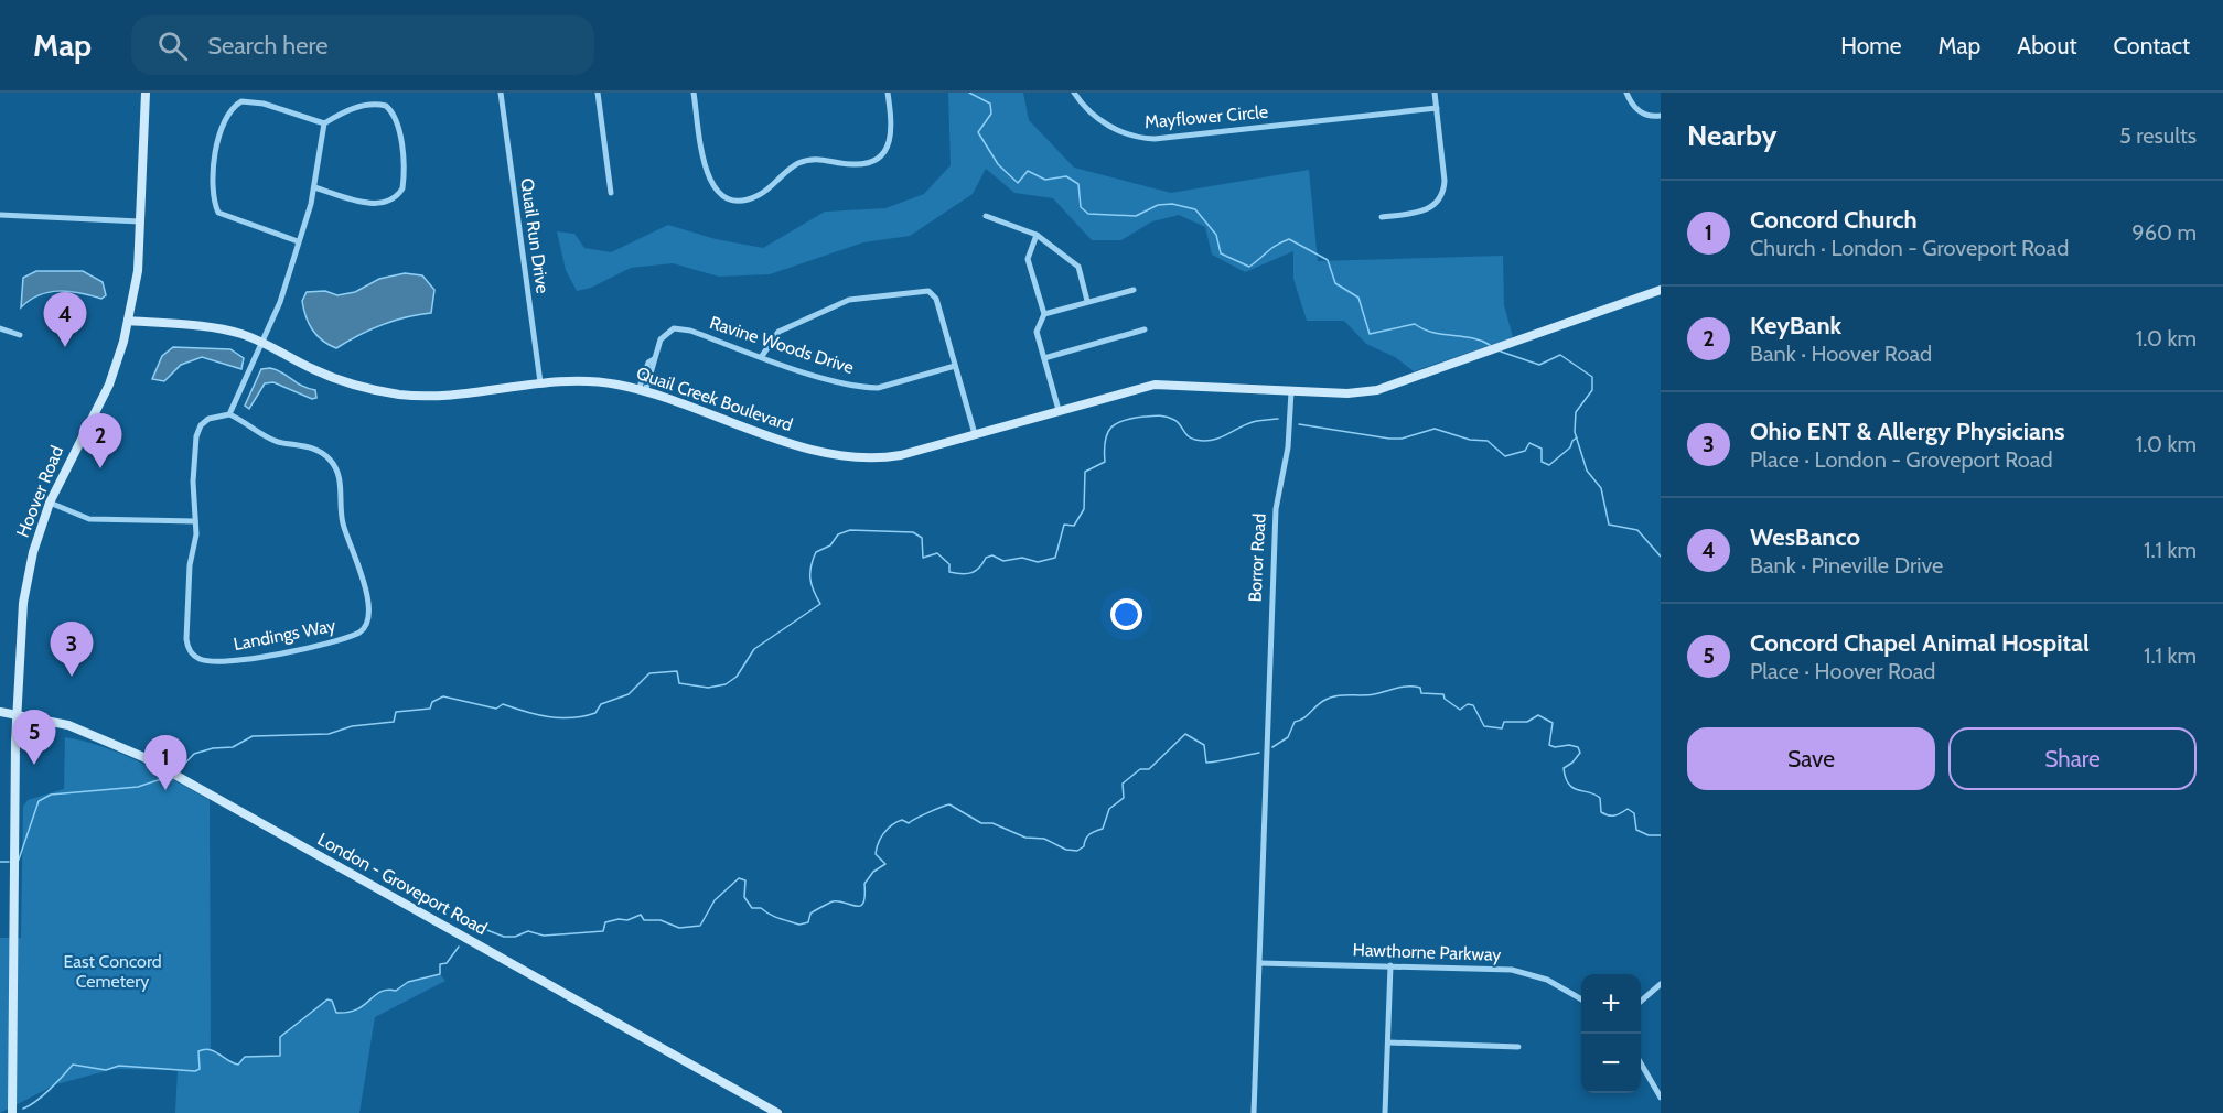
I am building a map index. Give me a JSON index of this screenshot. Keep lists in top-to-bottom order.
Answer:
{
  "streets": {
    "street": [
      "Mayflower Circle",
      "Quail Run Drive",
      "Ravine Woods Drive",
      "Quail Creek Boulevard",
      "Hoover Road",
      "Borror Road",
      "Landings Way",
      "London - Groveport Road",
      "Hawthorne Parkway"
    ]
  },
  "crossings": [
    ["Quail Run Drive", "Quail Creek Boulevard"],
    ["Ravine Woods Drive", "Quail Creek Boulevard"],
    ["Quail Creek Boulevard", "Hoover Road"],
    ["Quail Creek Boulevard", "Borror Road"],
    ["Hoover Road", "London - Groveport Road"],
    ["Borror Road", "Hawthorne Parkway"]
  ],
  "parks": ["East Concord Cemetery"],
  "page": {
    "header": "Map",
    "search": "Search here",
    "nav": [
      "Home",
      "Map",
      "About",
      "Contact"
    ],
    "heading": ["Nearby", "5 results"],
    "list": [
      {
        "mark": "1",
        "name": "Concord Church",
        "note": "Church · London - Groveport Road",
        "value": "960 m"
      },
      {
        "mark": "2",
        "name": "KeyBank",
        "note": "Bank · Hoover Road",
        "value": "1.0 km"
      },
      {
        "mark": "3",
        "name": "Ohio ENT & Allergy Physicians",
        "note": "Place · London - Groveport Road",
        "value": "1.0 km"
      },
      {
        "mark": "4",
        "name": "WesBanco",
        "note": "Bank · Pineville Drive",
        "value": "1.1 km"
      },
      {
        "mark": "5",
        "name": "Concord Chapel Animal Hospital",
        "note": "Place · Hoover Road",
        "value": "1.1 km"
      }
    ],
    "pins": [
      "4",
      "2",
      "3",
      "5",
      "1"
    ],
    "buttons": ["Save", "Share"],
    "map_buttons": ["+", "−"]
  }
}
